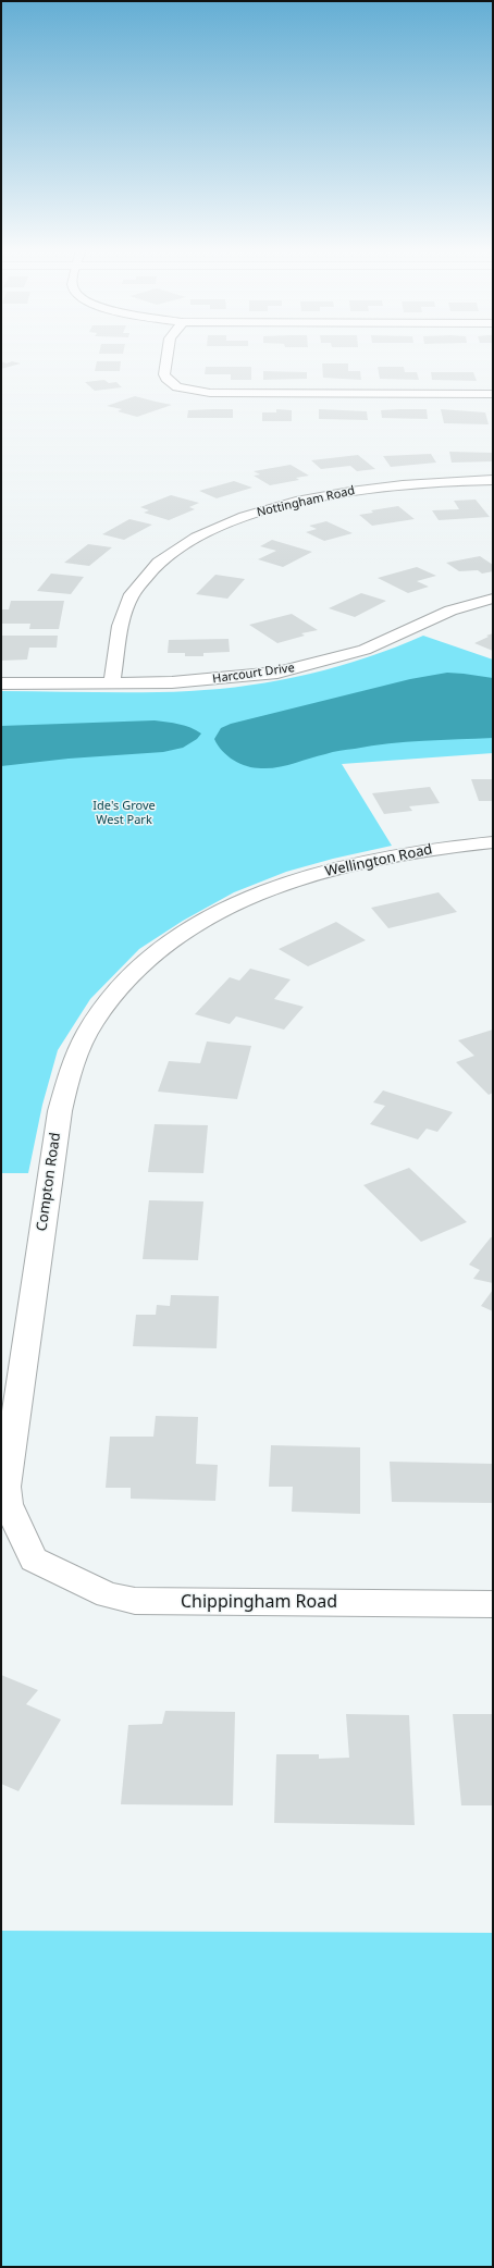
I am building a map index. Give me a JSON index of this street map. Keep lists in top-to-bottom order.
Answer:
{
  "streets": {
    "street": [
      "Nottingham Road",
      "Harcourt Drive",
      "Wellington Road",
      "Compton Road",
      "Chippingham Road"
    ]
  },
  "crossings": [
    ["Nottingham Road", "Harcourt Drive"],
    ["Wellington Road", "Compton Road"],
    ["Compton Road", "Chippingham Road"]
  ],
  "parks": ["Ide's Grove West Park"]
}
